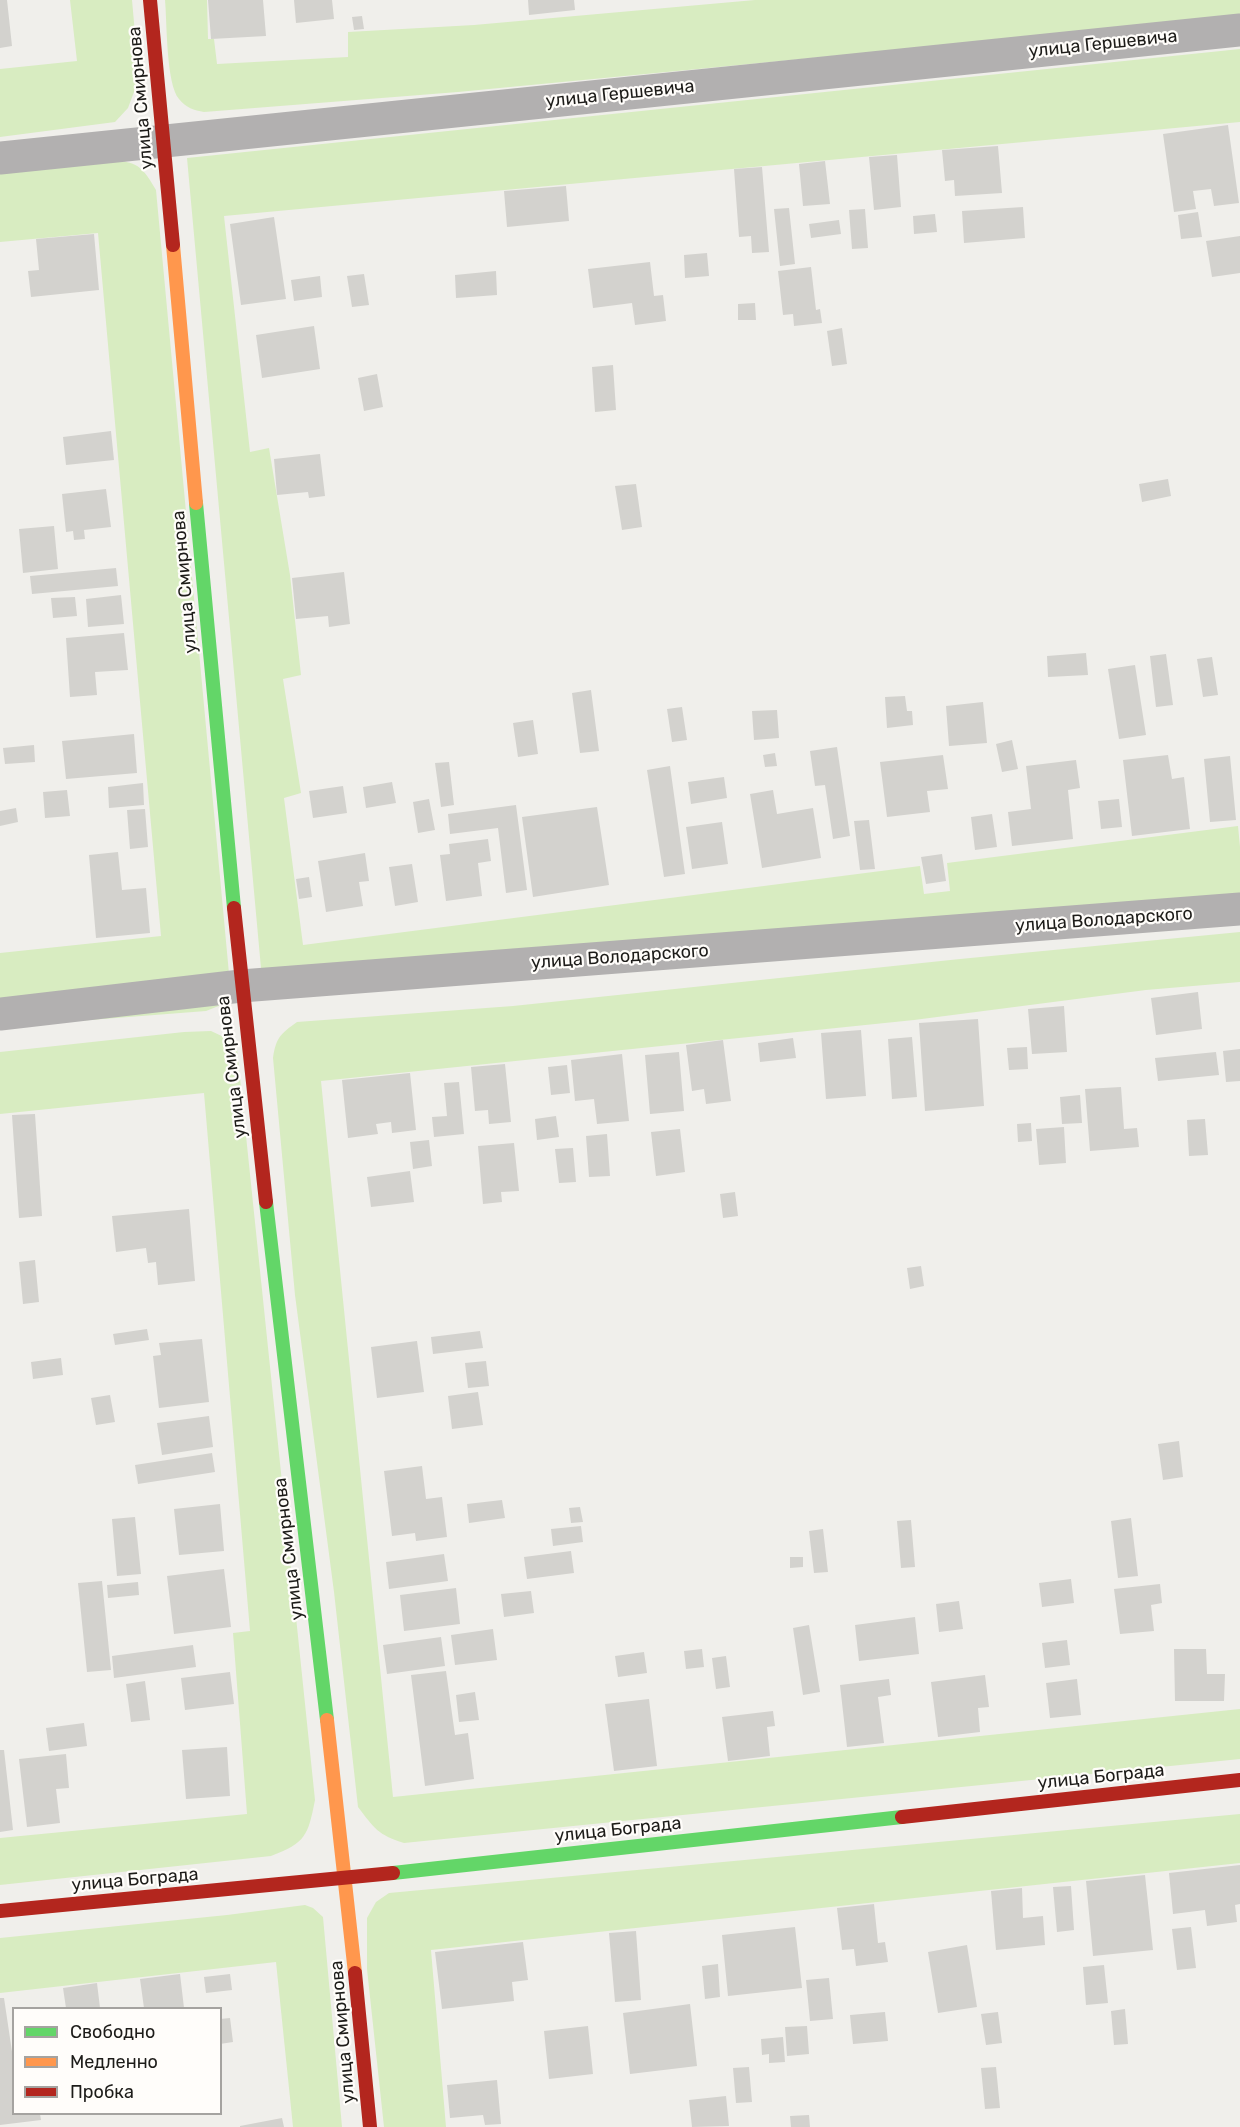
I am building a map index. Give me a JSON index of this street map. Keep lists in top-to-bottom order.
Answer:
{
  "streets": {
    "street": [
      "улица Гершевича",
      "улица Смирнова",
      "улица Володарского",
      "улица Бограда"
    ]
  },
  "crossings": [
    ["улица Гершевича", "улица Смирнова"],
    ["улица Смирнова", "улица Володарского"],
    ["улица Смирнова", "улица Бограда"]
  ],
  "legend": ["Свободно", "Медленно", "Пробка"]
}
